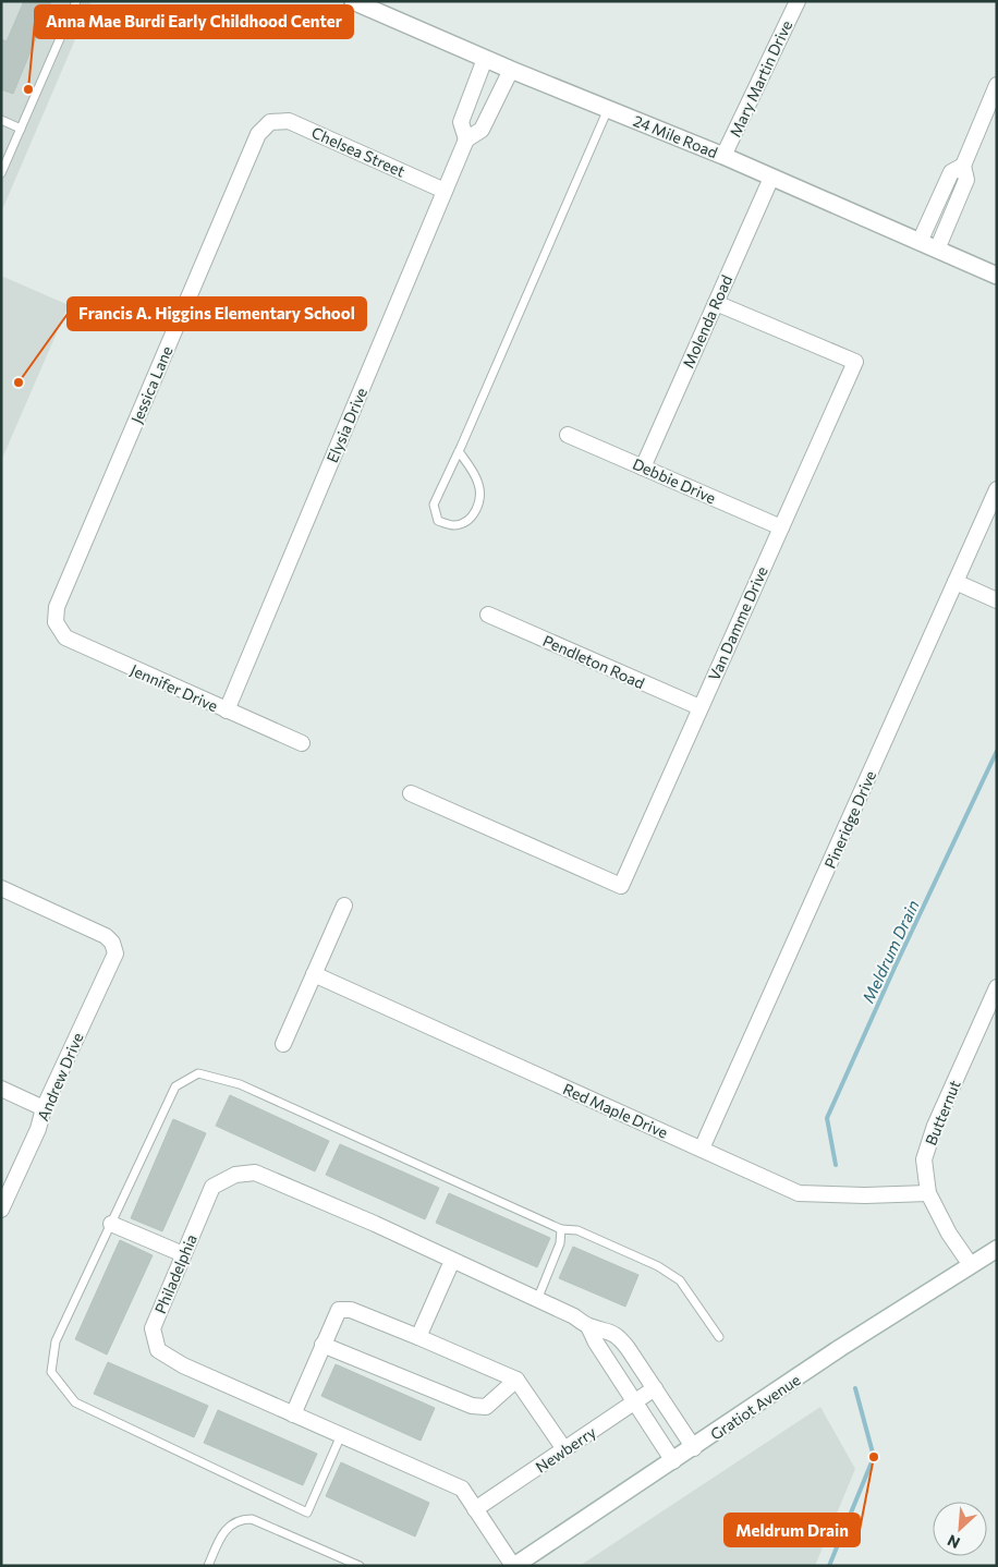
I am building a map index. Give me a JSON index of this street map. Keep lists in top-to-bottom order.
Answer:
{
  "streets": {
    "street": [
      "Mary Martin Drive",
      "24 Mile Road",
      "Chelsea Street",
      "Molenda Road",
      "Jessica Lane",
      "Elysia Drive",
      "Debbie Drive",
      "Van Damme Drive",
      "Pendleton Road",
      "Jennifer Drive",
      "Pineridge Drive",
      "Andrew Drive",
      "Red Maple Drive",
      "Butternut",
      "Philadelphia",
      "Gratiot Avenue",
      "Newberry"
    ]
  },
  "crossings": [
    ["Mary Martin Drive", "24 Mile Road"],
    ["24 Mile Road", "Molenda Road"],
    ["24 Mile Road", "Elysia Drive"],
    ["Chelsea Street", "Jessica Lane"],
    ["Chelsea Street", "Elysia Drive"],
    ["Molenda Road", "Debbie Drive"],
    ["Molenda Road", "Van Damme Drive"],
    ["Jessica Lane", "Jennifer Drive"],
    ["Elysia Drive", "Jennifer Drive"],
    ["Debbie Drive", "Van Damme Drive"],
    ["Van Damme Drive", "Pendleton Road"],
    ["Pineridge Drive", "Red Maple Drive"],
    ["Red Maple Drive", "Butternut"],
    ["Butternut", "Gratiot Avenue"],
    ["Philadelphia", "Gratiot Avenue"],
    ["Philadelphia", "Newberry"]
  ],
  "water": ["Meldrum Drain"],
  "places": ["Anna Mae Burdi Early Childhood Center", "Francis A. Higgins Elementary School", "Meldrum Drain"],
  "north": "bottom left"
}
